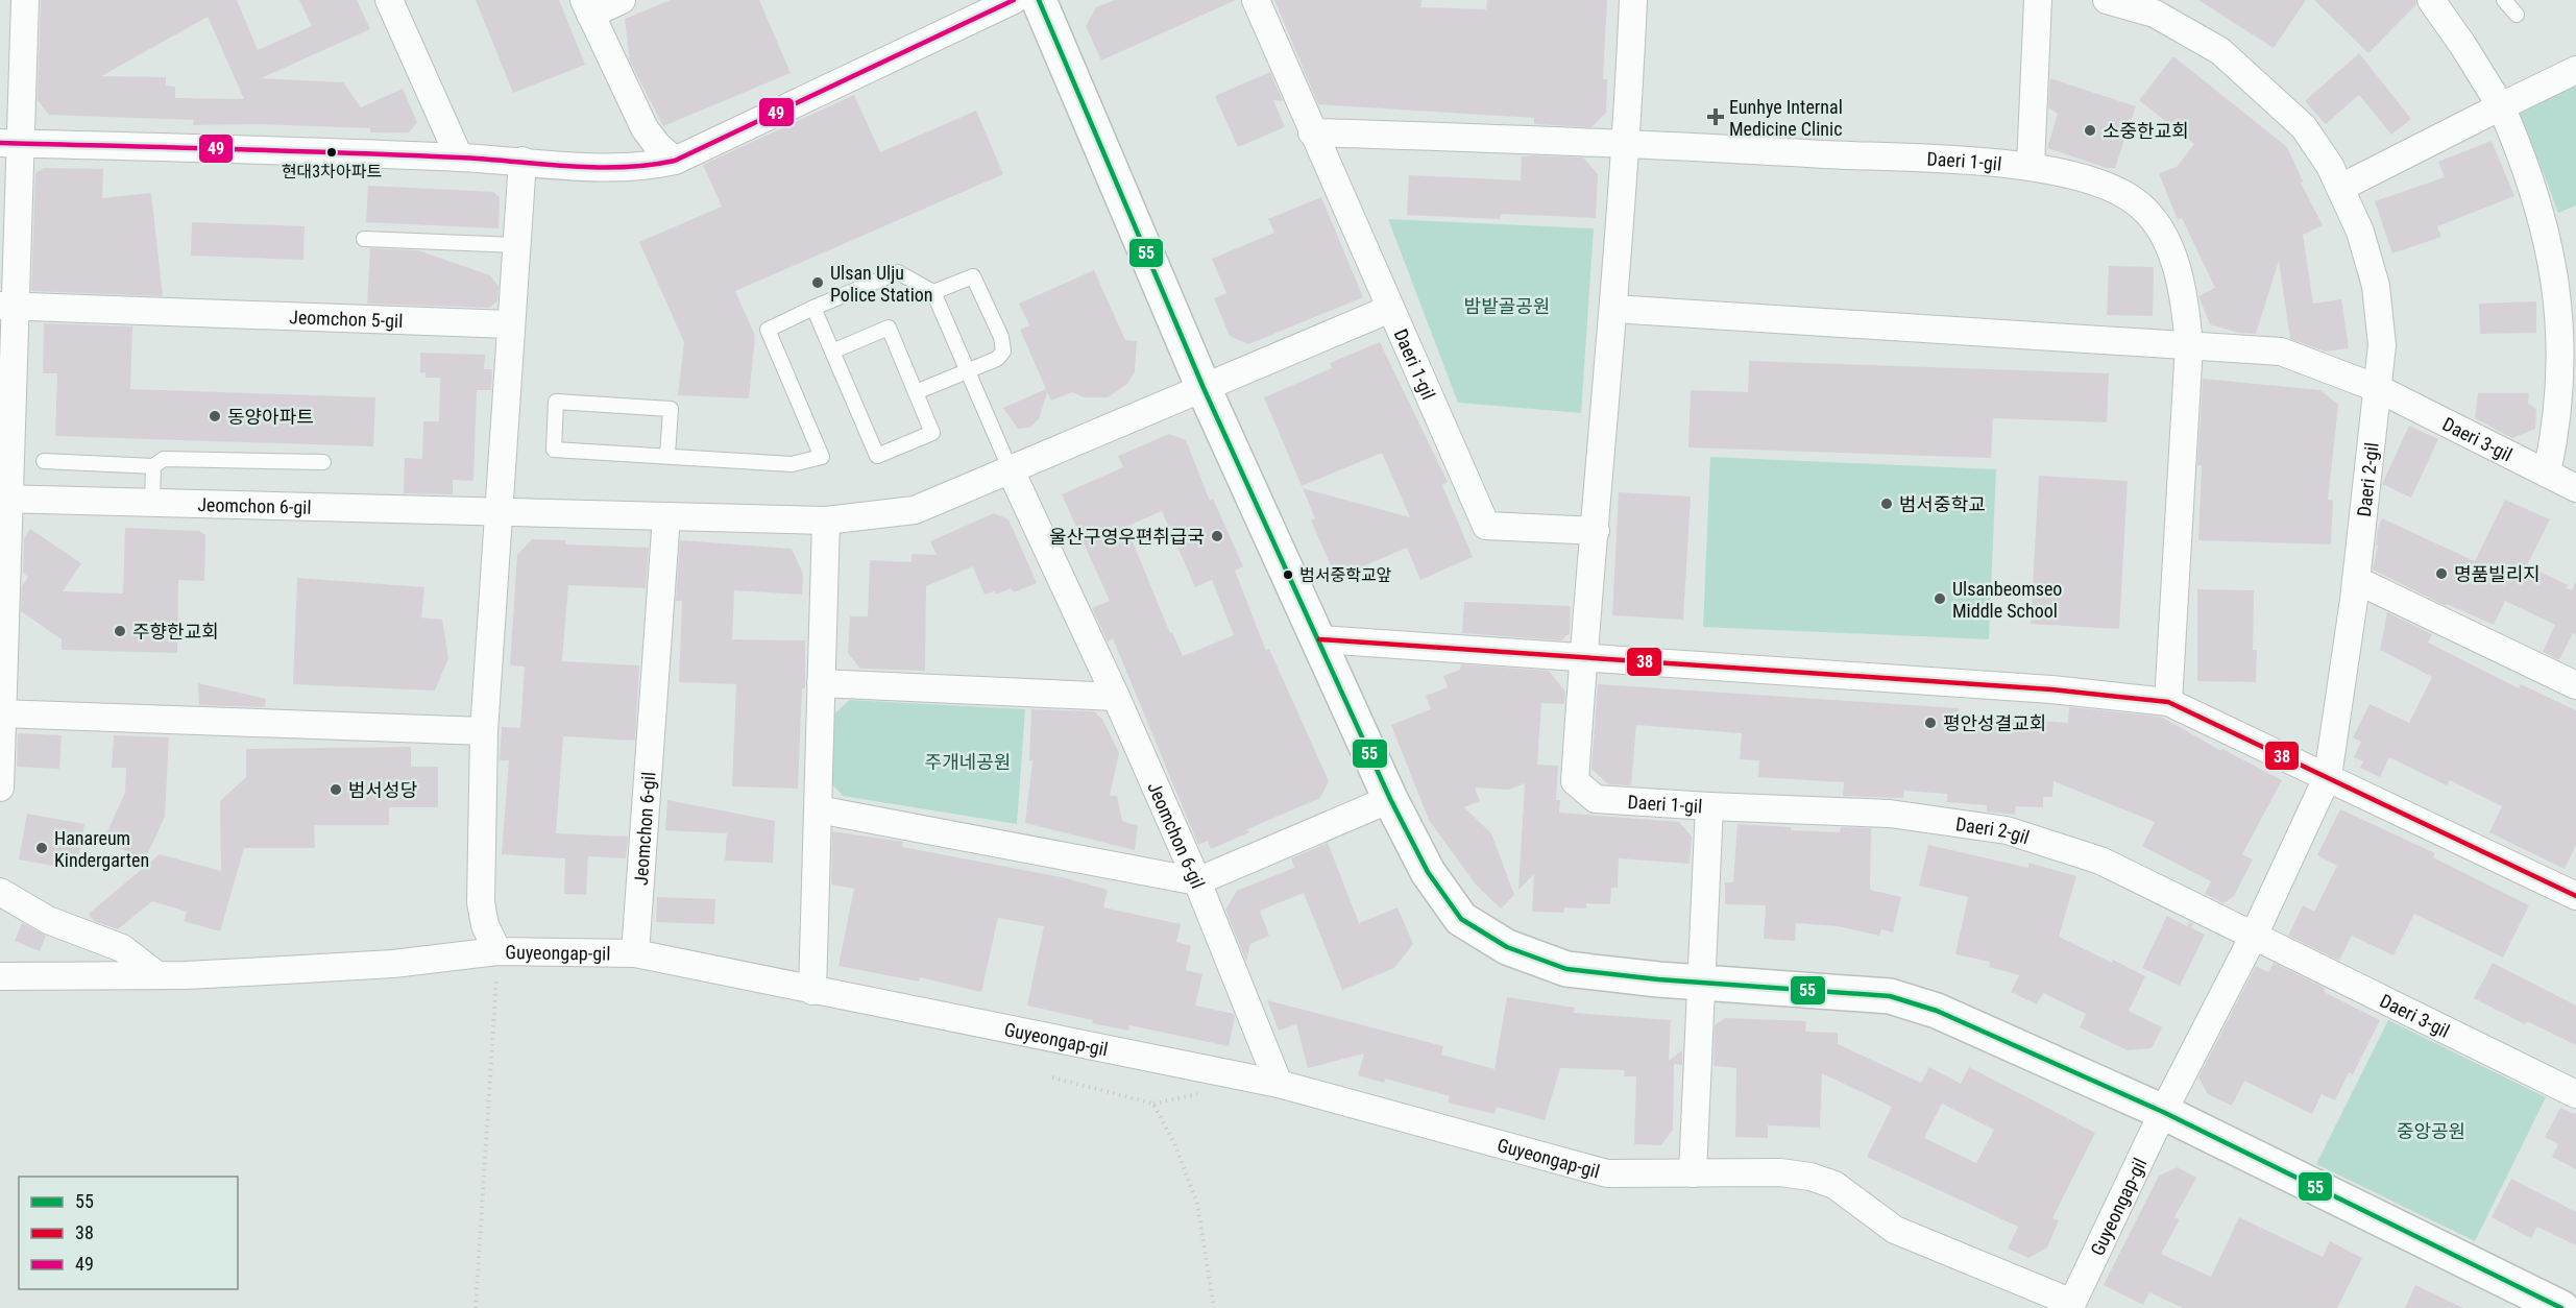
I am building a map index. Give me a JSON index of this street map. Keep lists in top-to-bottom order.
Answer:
{
  "streets": {
    "street": [
      "Daeri 1-gil",
      "Jeomchon 5-gil",
      "Daeri 3-gil",
      "Daeri 2-gil",
      "Jeomchon 6-gil",
      "Guyeongap-gil"
    ]
  },
  "crossings": [
    ["Daeri 1-gil", "Daeri 2-gil"],
    ["Daeri 1-gil", "Jeomchon 6-gil"],
    ["Daeri 1-gil", "Guyeongap-gil"],
    ["Daeri 3-gil", "Daeri 2-gil"],
    ["Daeri 2-gil", "Guyeongap-gil"],
    ["Jeomchon 6-gil", "Guyeongap-gil"]
  ],
  "parks": ["밤밭골공원", "주개네공원", "중앙공원"],
  "places": {
    "health": ["Eunhye Internal Medicine Clinic"],
    "other": [
      "소중한교회",
      "현대3차아파트",
      "Ulsan Ulju Police Station",
      "동양아파트",
      "범서중학교",
      "울산구영우편취급국",
      "명품빌리지",
      "범서중학교앞",
      "Ulsanbeomseo Middle School",
      "주향한교회",
      "평안성결교회",
      "범서성당",
      "Hanareum Kindergarten"
    ]
  },
  "lines": ["transit line 55", "transit line 49", "transit line 38"],
  "legend": ["55", "38", "49"]
}
